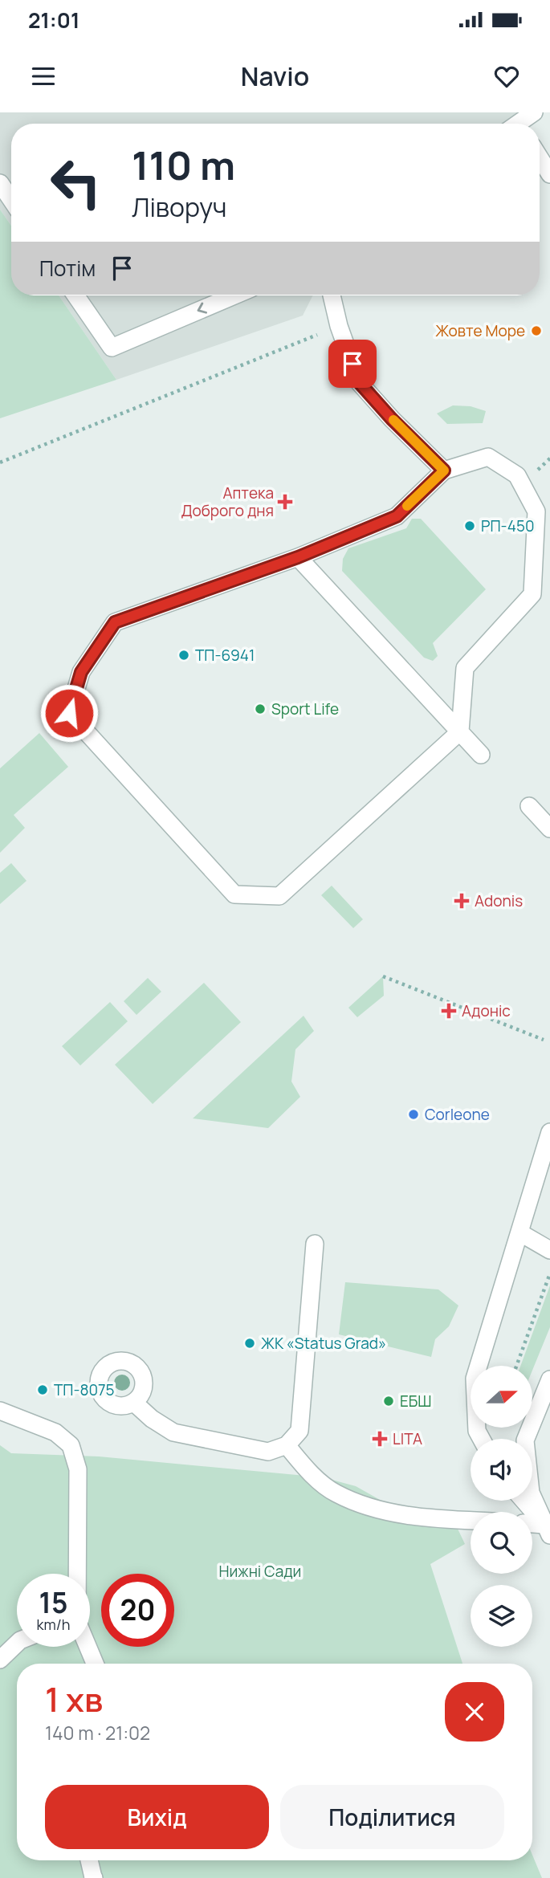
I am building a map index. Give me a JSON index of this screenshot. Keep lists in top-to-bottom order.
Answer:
{
  "parks": ["Нижні Сади"],
  "places": {
    "other": [
      "Жовте Море",
      "РП-450",
      "ТП-6941",
      "Sport Life",
      "Corleone",
      "ЖК «Status Grad»",
      "ТП-8075",
      "ЕБШ"
    ],
    "health": [
      "Аптека Доброго дня",
      "Adonis",
      "Адоніс",
      "LITA"
    ]
  },
  "north": "right",
  "page": {
    "status": "21:01",
    "header": "Navio",
    "turn": ["110 m", "Ліворуч"],
    "then": "Потім",
    "speed": "15 km/h",
    "limit": "20",
    "heading": ["1 хв", "140 m · 21:02"],
    "buttons": ["Вихід", "Поділитися"]
  }
}
